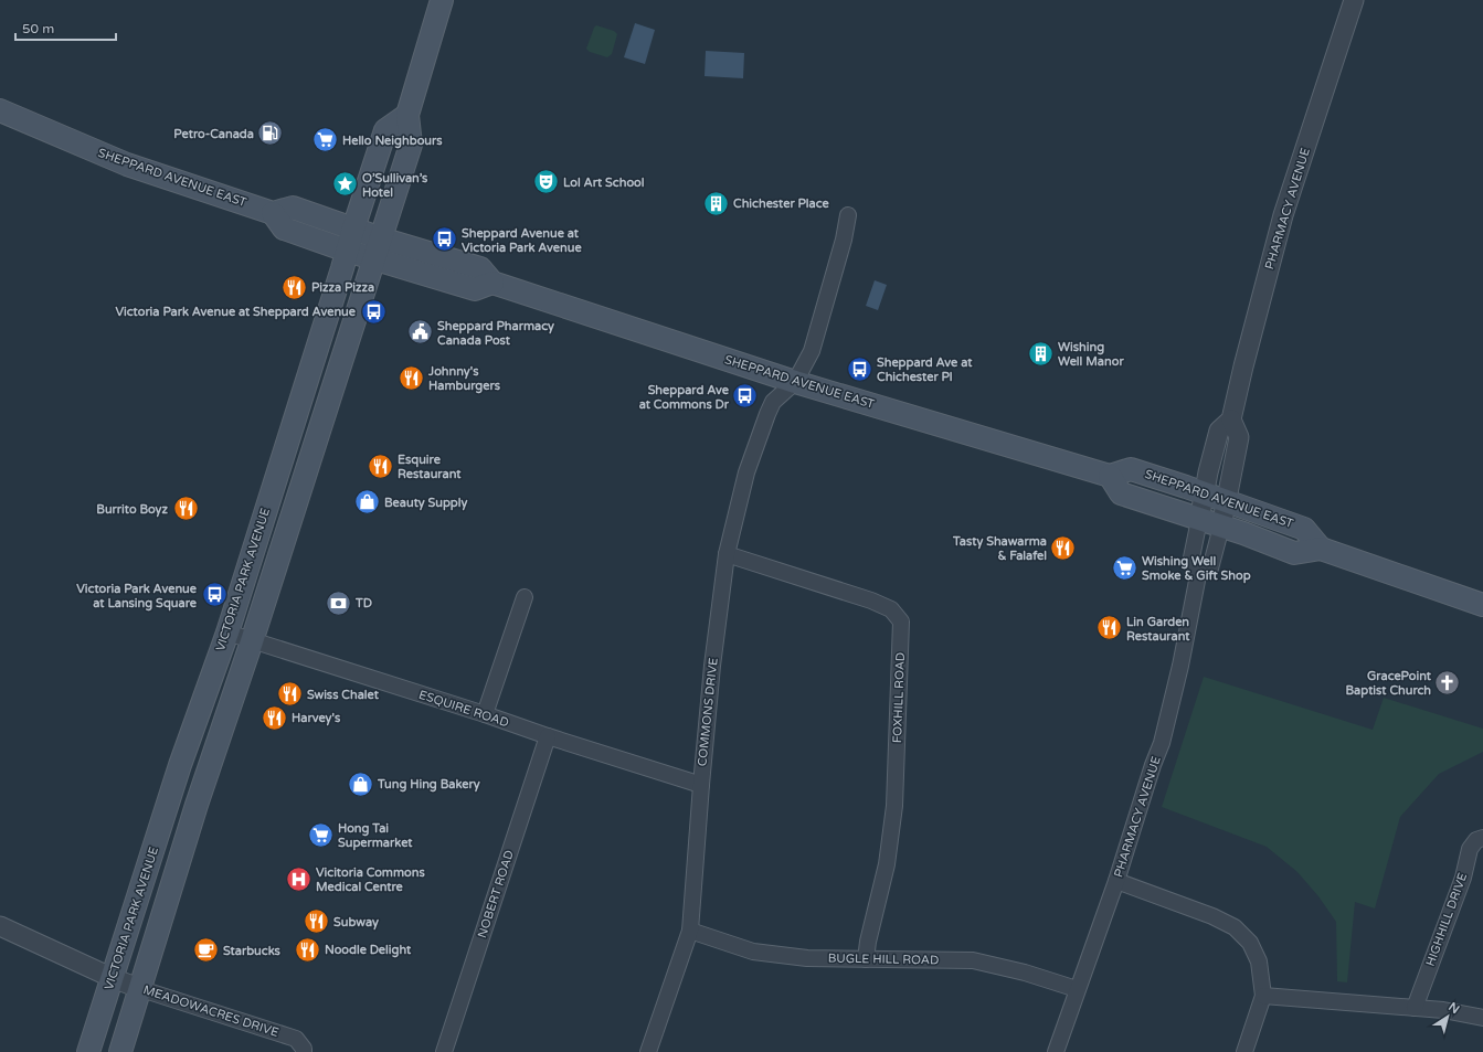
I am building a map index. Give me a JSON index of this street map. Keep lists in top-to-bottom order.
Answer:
{
  "streets": {
    "main road": ["SHEPPARD AVENUE EAST", "VICTORIA PARK AVENUE"],
    "street": [
      "PHARMACY AVENUE",
      "FOXHILL ROAD",
      "ESQUIRE ROAD",
      "COMMONS DRIVE",
      "NOBERT ROAD",
      "HIGHHILL DRIVE",
      "BUGLE HILL ROAD",
      "MEADOWACRES DRIVE"
    ]
  },
  "crossings": [
    ["SHEPPARD AVENUE EAST", "PHARMACY AVENUE"],
    ["SHEPPARD AVENUE EAST", "VICTORIA PARK AVENUE"],
    ["SHEPPARD AVENUE EAST", "COMMONS DRIVE"],
    ["PHARMACY AVENUE", "BUGLE HILL ROAD"],
    ["VICTORIA PARK AVENUE", "ESQUIRE ROAD"],
    ["VICTORIA PARK AVENUE", "MEADOWACRES DRIVE"],
    ["FOXHILL ROAD", "COMMONS DRIVE"],
    ["FOXHILL ROAD", "BUGLE HILL ROAD"],
    ["ESQUIRE ROAD", "COMMONS DRIVE"],
    ["ESQUIRE ROAD", "NOBERT ROAD"],
    ["COMMONS DRIVE", "BUGLE HILL ROAD"]
  ],
  "places": {
    "fuel station": ["Petro-Canada"],
    "supermarket": ["Hello Neighbours", "Wishing Well Smoke & Gift Shop", "Hong Tai Supermarket"],
    "theatre": ["Lol Art School"],
    "place": ["O’Sullivan’s Hotel"],
    "building": ["Chichester Place", "Wishing Well Manor"],
    "bus stop": [
      "Sheppard Avenue at Victoria Park Avenue",
      "Victoria Park Avenue at Sheppard Avenue",
      "Sheppard Ave at Chichester Pl",
      "Sheppard Ave at Commons Dr",
      "Victoria Park Avenue at Lansing Square"
    ],
    "restaurant": [
      "Pizza Pizza",
      "Johnny's Hamburgers",
      "Esquire Restaurant",
      "Burrito Boyz",
      "Tasty Shawarma & Falafel",
      "Lin Garden Restaurant",
      "Swiss Chalet",
      "Harvey's",
      "Subway",
      "Noodle Delight"
    ],
    "public building": ["Sheppard Pharmacy Canada Post"],
    "shop": ["Beauty Supply", "Tung Hing Bakery"],
    "bank": ["TD"],
    "church": ["GracePoint Baptist Church"],
    "hospital": ["Vicitoria Commons Medical Centre"],
    "cafe": ["Starbucks"]
  },
  "scale_bar": "50 m",
  "north": "top right"
}
